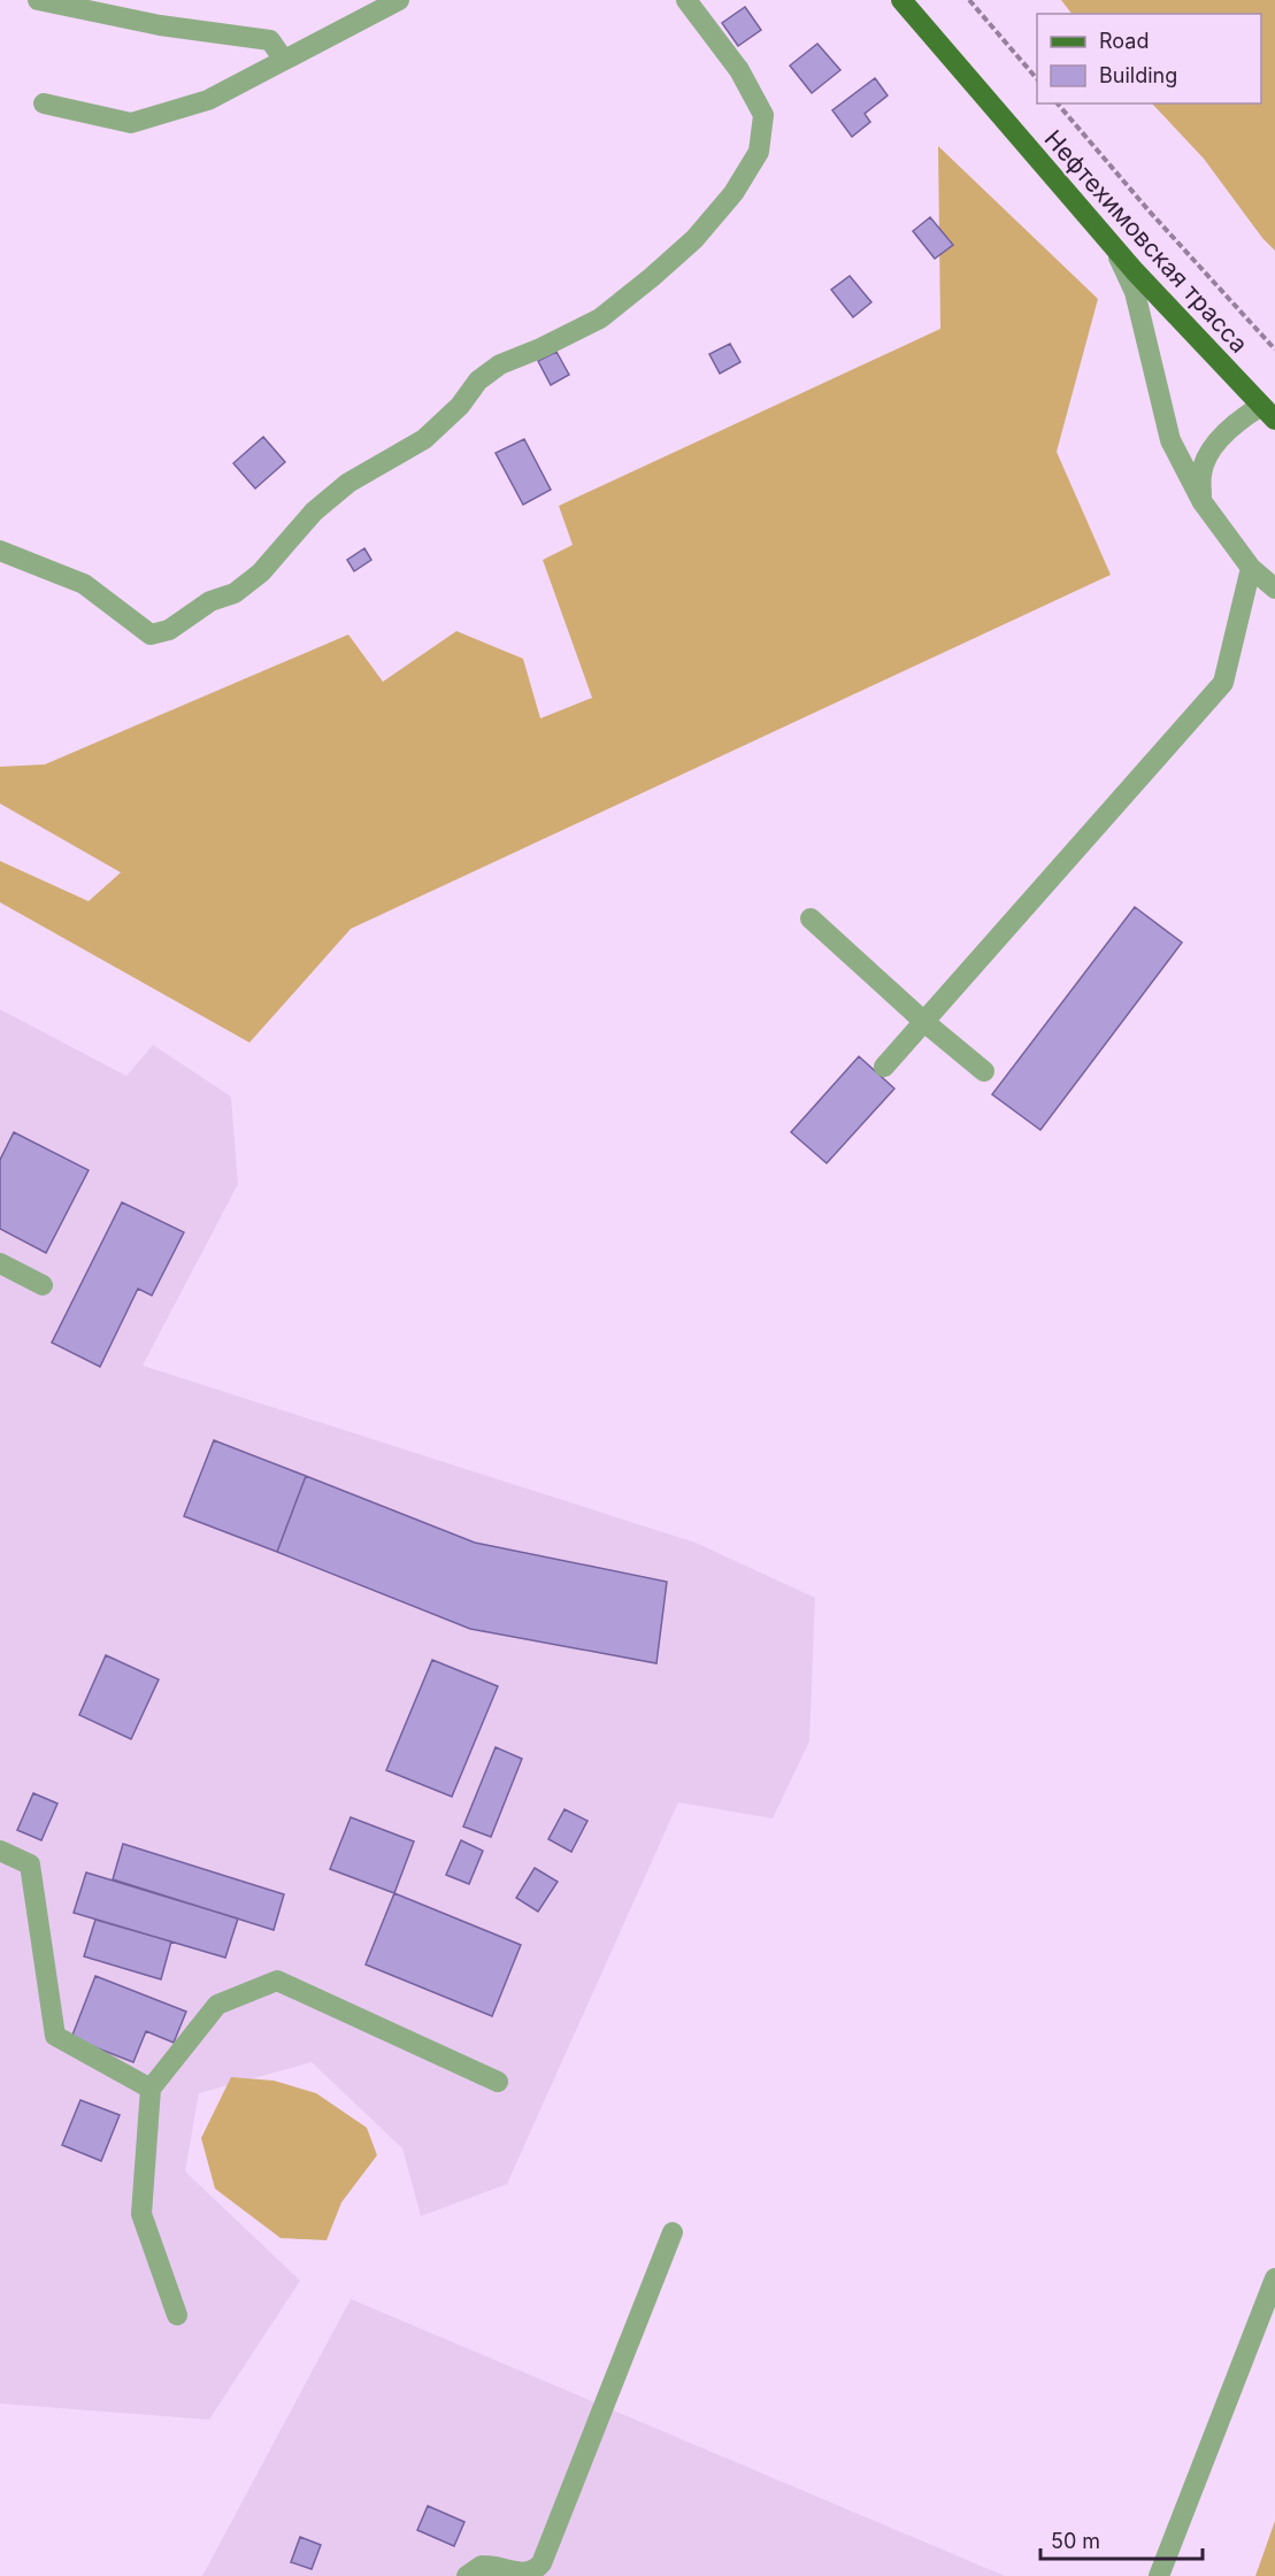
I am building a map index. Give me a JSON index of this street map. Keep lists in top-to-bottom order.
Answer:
{
  "streets": {
    "main road": ["Нефтехимовская трасса"]
  },
  "legend": ["Road", "Building"],
  "scale_bar": "50 m"
}
